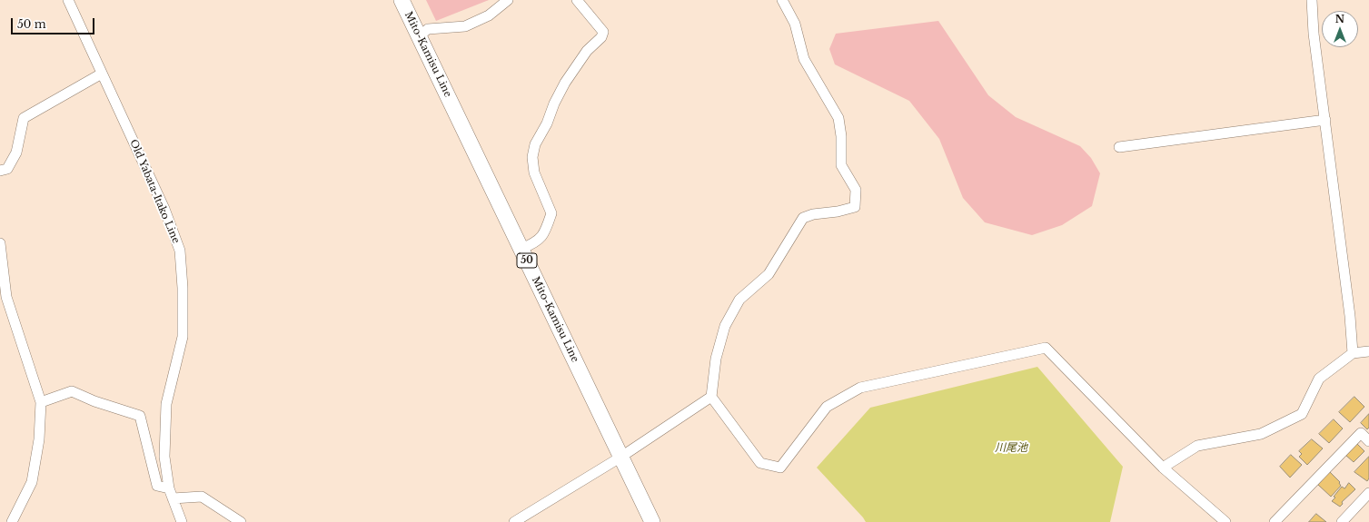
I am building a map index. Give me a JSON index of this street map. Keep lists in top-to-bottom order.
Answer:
{
  "streets": {
    "main road": ["Mito-Kamisu Line", "50"],
    "street": ["Old Yabata-Itako Line"]
  },
  "water": ["川尾池"],
  "scale_bar": "50 m",
  "north": "top"
}
